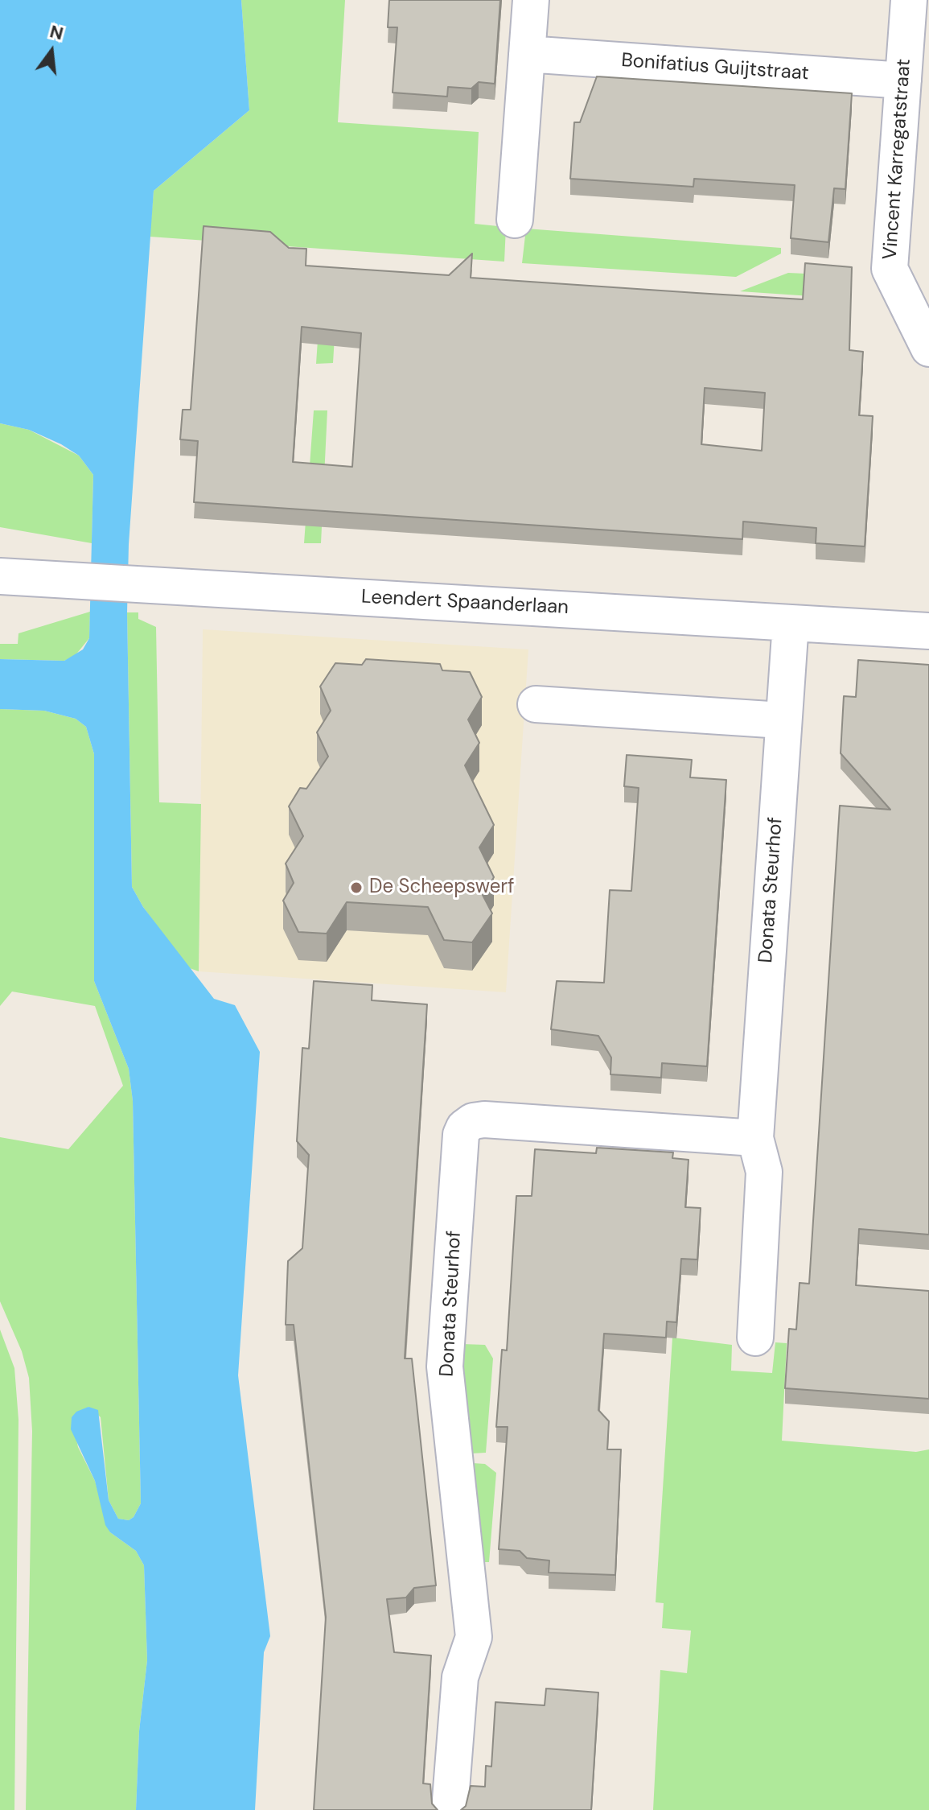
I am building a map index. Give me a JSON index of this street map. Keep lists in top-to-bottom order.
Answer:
{
  "streets": {
    "street": [
      "Bonifatius Guijtstraat",
      "Vincent Karregatstraat",
      "Leendert Spaanderlaan",
      "Donata Steurhof"
    ]
  },
  "crossings": [
    ["Bonifatius Guijtstraat", "Vincent Karregatstraat"],
    ["Leendert Spaanderlaan", "Donata Steurhof"]
  ],
  "places": ["De Scheepswerf"],
  "north": "top"
}
